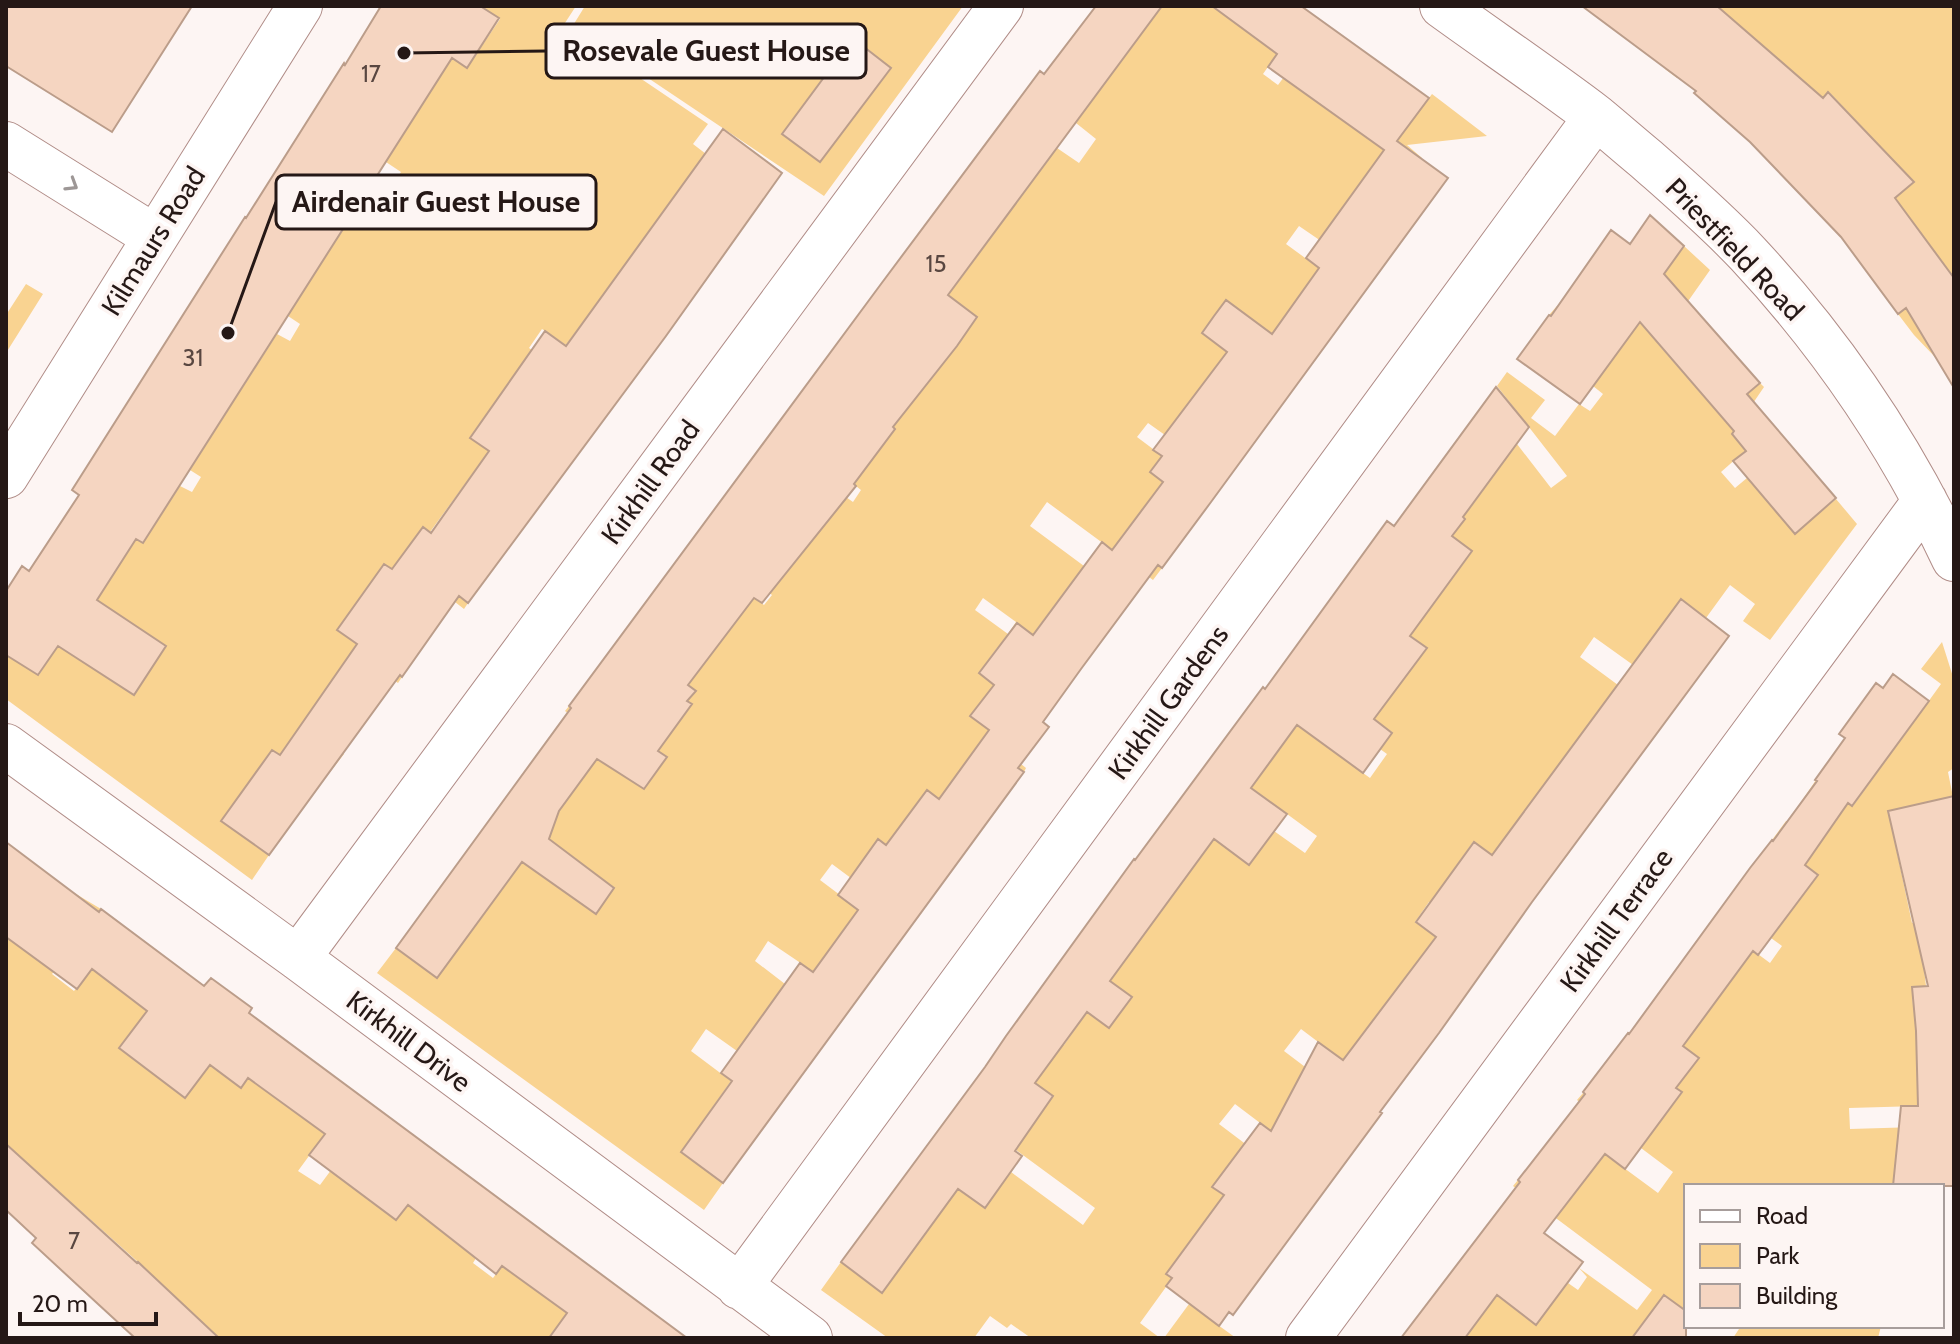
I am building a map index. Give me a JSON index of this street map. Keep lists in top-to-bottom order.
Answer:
{
  "streets": {
    "street": [
      "Kilmaurs Road",
      "Priestfield Road",
      "Kirkhill Road",
      "Kirkhill Gardens",
      "Kirkhill Terrace",
      "Kirkhill Drive"
    ]
  },
  "crossings": [
    ["Priestfield Road", "Kirkhill Gardens"],
    ["Priestfield Road", "Kirkhill Terrace"],
    ["Kirkhill Road", "Kirkhill Drive"],
    ["Kirkhill Gardens", "Kirkhill Drive"]
  ],
  "places": ["Rosevale Guest House", "Airdenair Guest House"],
  "house_numbers": [
    "17",
    "15",
    "31",
    "7"
  ],
  "legend": ["Road", "Park", "Building"],
  "scale_bar": "20 m"
}
